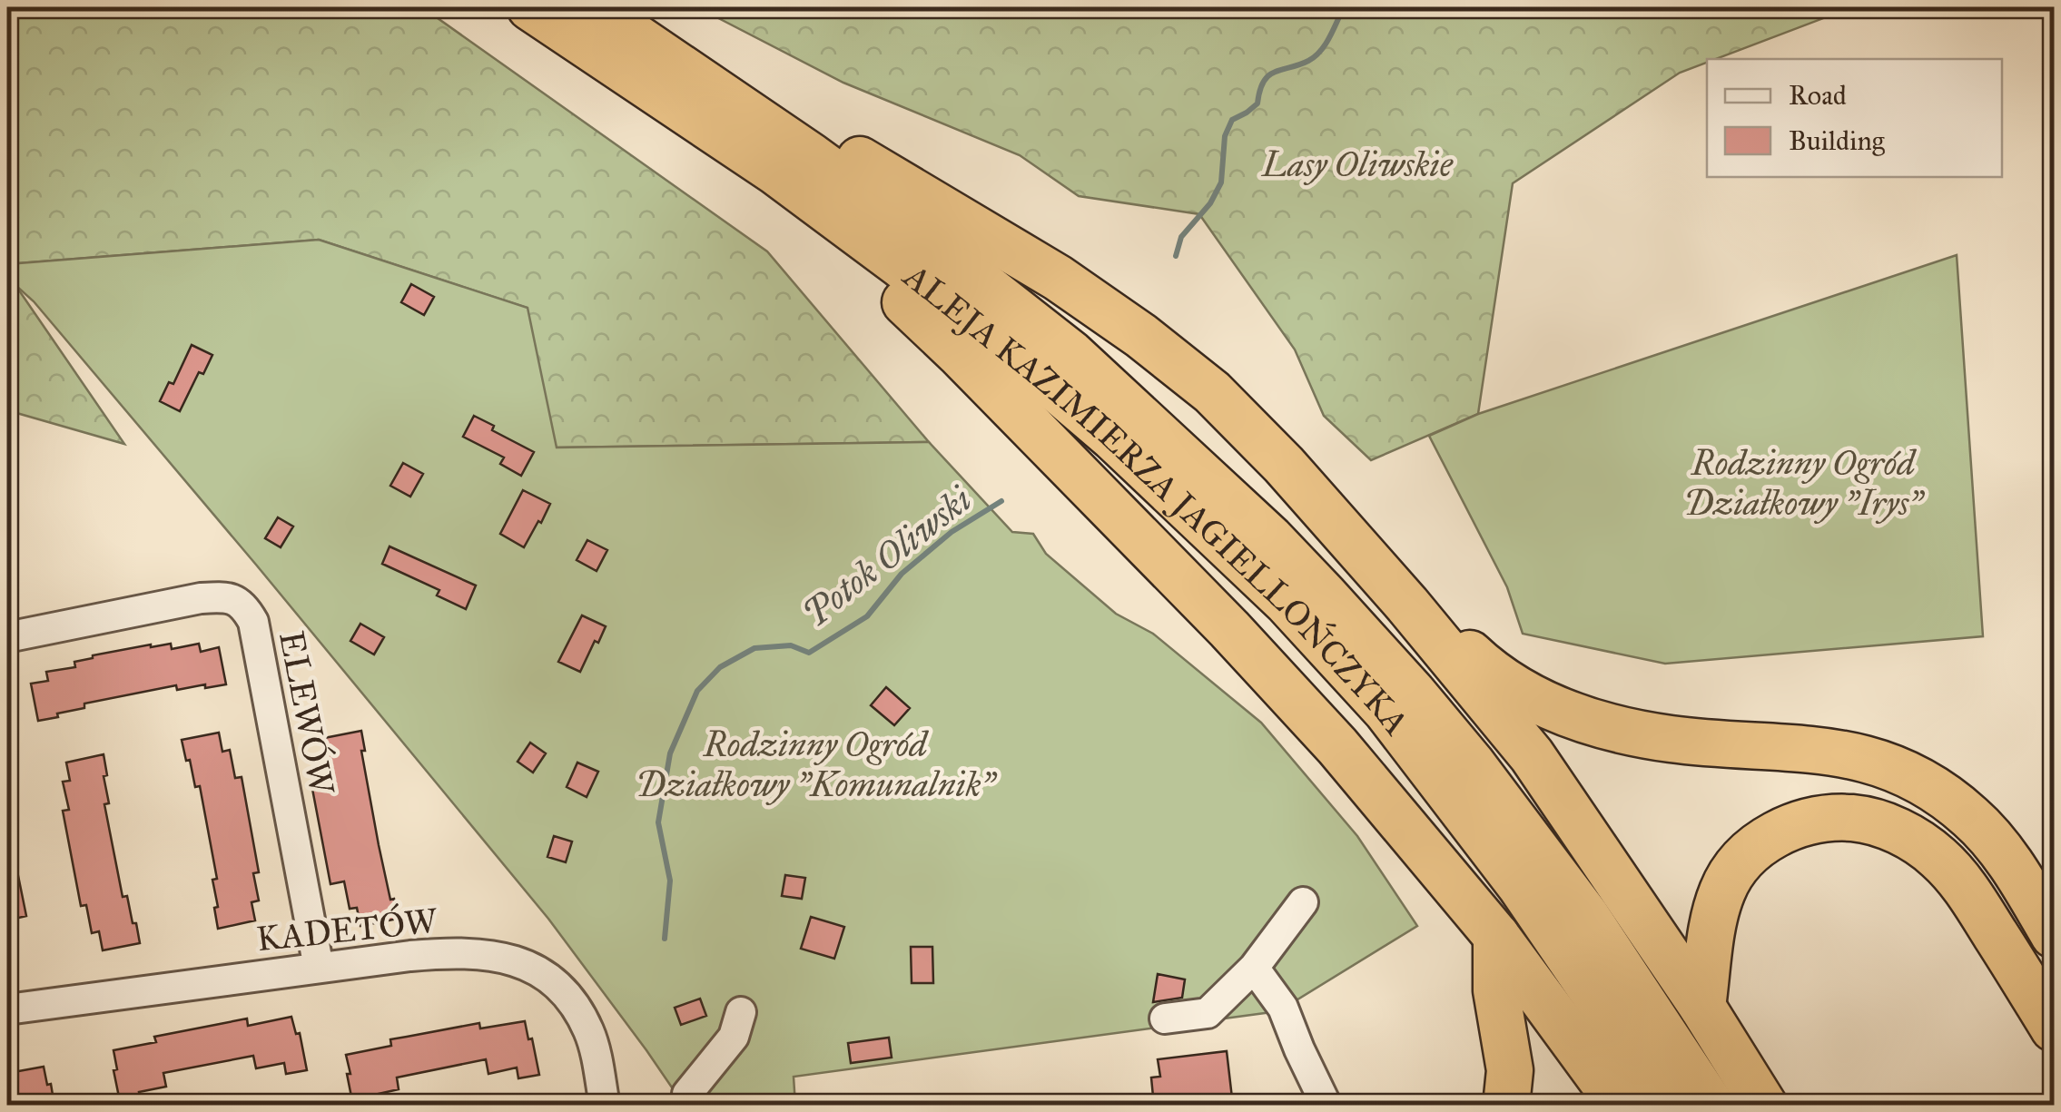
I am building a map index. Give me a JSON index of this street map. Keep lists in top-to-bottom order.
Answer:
{
  "streets": {
    "highway": ["ALEJA KAZIMIERZA JAGIELLOŃCZYKA"],
    "street": ["ELEWÓW", "KADETÓW"]
  },
  "crossings": [
    ["ELEWÓW", "KADETÓW"]
  ],
  "water": ["Potok Oliwski"],
  "parks": ["Lasy Oliwskie", "Rodzinny Ogród Działkowy \"Irys\"", "Rodzinny Ogród Działkowy \"Komunalnik\""],
  "legend": ["Road", "Building"]
}
